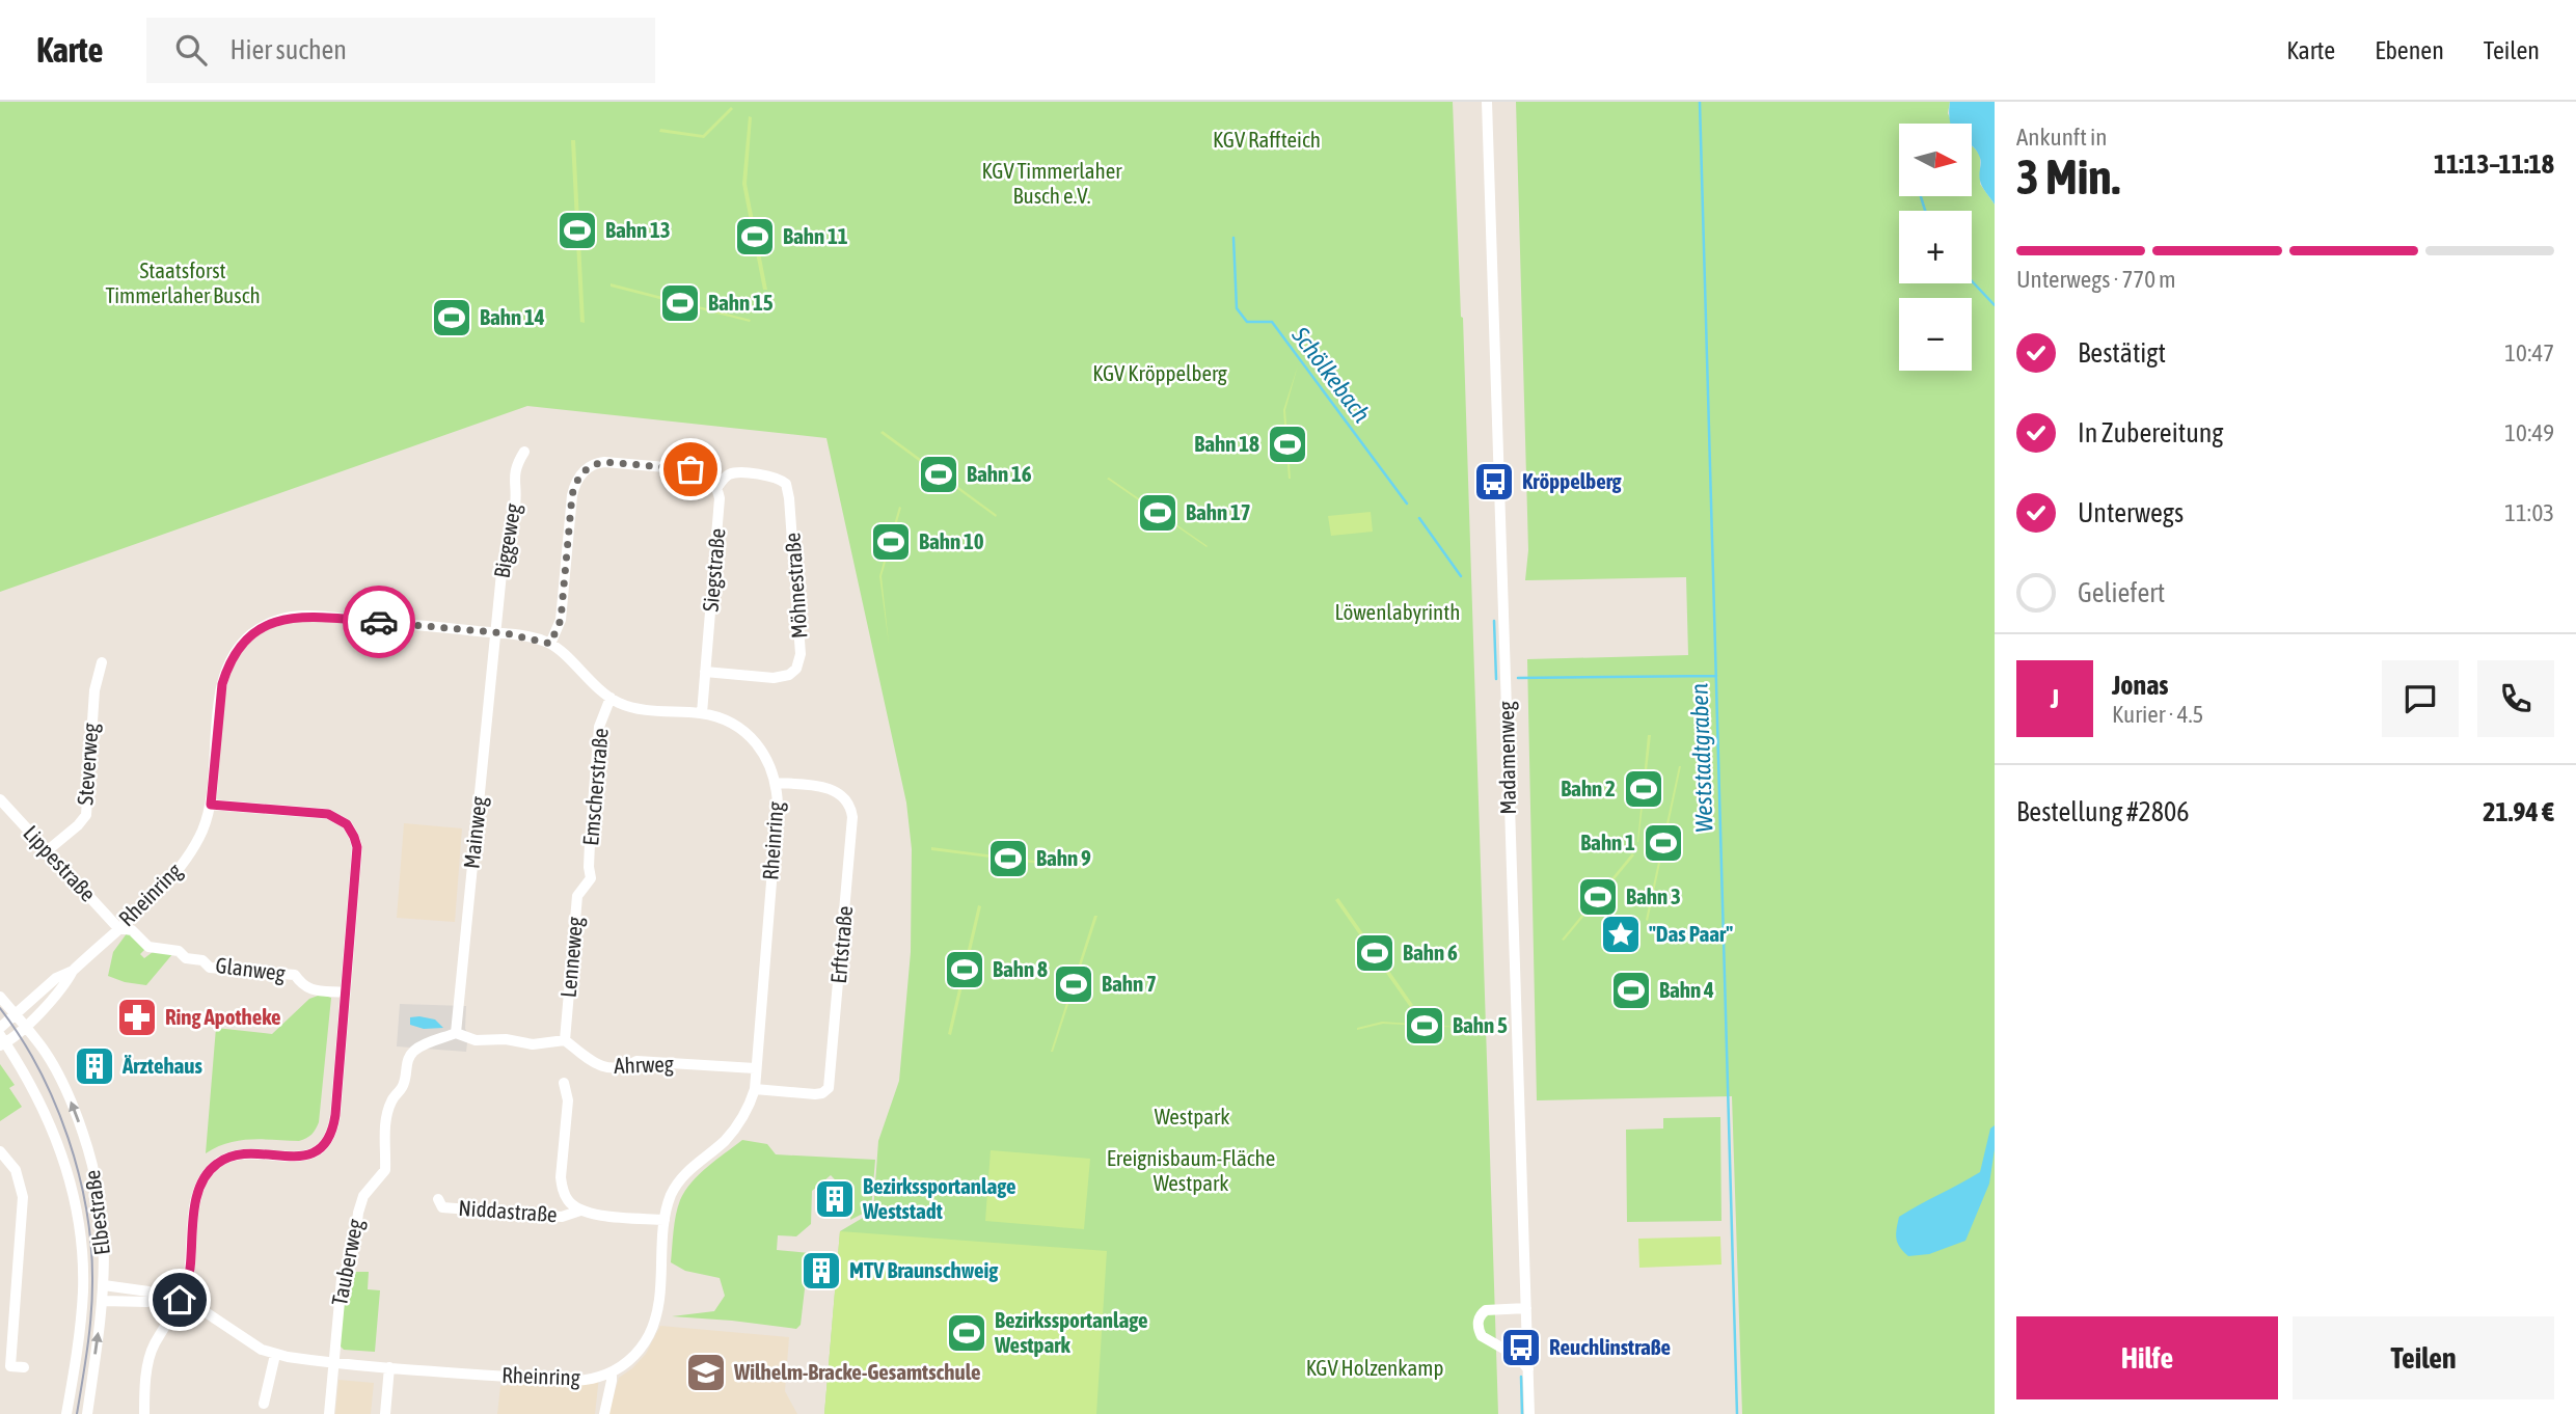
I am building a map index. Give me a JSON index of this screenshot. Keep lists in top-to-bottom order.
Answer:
{
  "streets": {
    "street": [
      "Biggeweg",
      "Siegstraße",
      "Möhnestraße",
      "Madamenweg",
      "Steverweg",
      "Emscherstraße",
      "Mainweg",
      "Rheinring",
      "Lippestraße",
      "Erftstraße",
      "Lenneweg",
      "Glanweg",
      "Ahrweg",
      "Niddastraße",
      "Elbestraße",
      "Tauberweg"
    ]
  },
  "crossings": [
    ["Biggeweg", "Mainweg"],
    ["Biggeweg", "Rheinring"],
    ["Siegstraße", "Möhnestraße"],
    ["Siegstraße", "Rheinring"],
    ["Steverweg", "Lippestraße"],
    ["Emscherstraße", "Rheinring"],
    ["Emscherstraße", "Lenneweg"],
    ["Mainweg", "Rheinring"],
    ["Mainweg", "Tauberweg"],
    ["Rheinring", "Lippestraße"],
    ["Rheinring", "Erftstraße"],
    ["Rheinring", "Glanweg"],
    ["Rheinring", "Ahrweg"],
    ["Rheinring", "Niddastraße"],
    ["Rheinring", "Elbestraße"],
    ["Rheinring", "Tauberweg"],
    ["Lippestraße", "Glanweg"],
    ["Lenneweg", "Ahrweg"]
  ],
  "water": ["Schölkebach", "Weststadtgraben"],
  "parks": [
    "KGV Raffteich",
    "KGV Timmerlaher Busch e.V.",
    "Staatsforst Timmerlaher Busch",
    "KGV Kröppelberg",
    "Löwenlabyrinth",
    "Westpark",
    "Ereignisbaum-Fläche Westpark",
    "KGV Holzenkamp"
  ],
  "places": {
    "sports": [
      "Bahn 13",
      "Bahn 11",
      "Bahn 15",
      "Bahn 14",
      "Bahn 18",
      "Bahn 16",
      "Bahn 17",
      "Bahn 10",
      "Bahn 2",
      "Bahn 1",
      "Bahn 9",
      "Bahn 3",
      "Bahn 6",
      "Bahn 8",
      "Bahn 7",
      "Bahn 4",
      "Bahn 5",
      "Bezirkssportanlage Westpark"
    ],
    "bus stop": ["Kröppelberg", "Reuchlinstraße"],
    "place": ["\"Das Paar\""],
    "pharmacy": ["Ring Apotheke"],
    "building": ["Ärztehaus", "Bezirkssportanlage Weststadt", "MTV Braunschweig"],
    "school or university": ["Wilhelm-Bracke-Gesamtschule"]
  },
  "north": "right",
  "page": {
    "header": "Karte",
    "search": "Hier suchen",
    "nav": ["Karte", "Ebenen", "Teilen"],
    "heading": ["3 Min.", "Ankunft in", "11:13–11:18"],
    "panel": [
      "Jonas",
      "Kurier · 4.5",
      "Bestellung #2806",
      "21.94 €"
    ],
    "map_buttons": ["+", "−"],
    "bar": "Unterwegs · 770 m",
    "list": [
      ["Bestätigt", "10:47"],
      ["In Zubereitung", "10:49"],
      ["Unterwegs", "11:03"],
      "Geliefert"
    ],
    "round": "J",
    "buttons": ["Hilfe", "Teilen"]
  }
}
